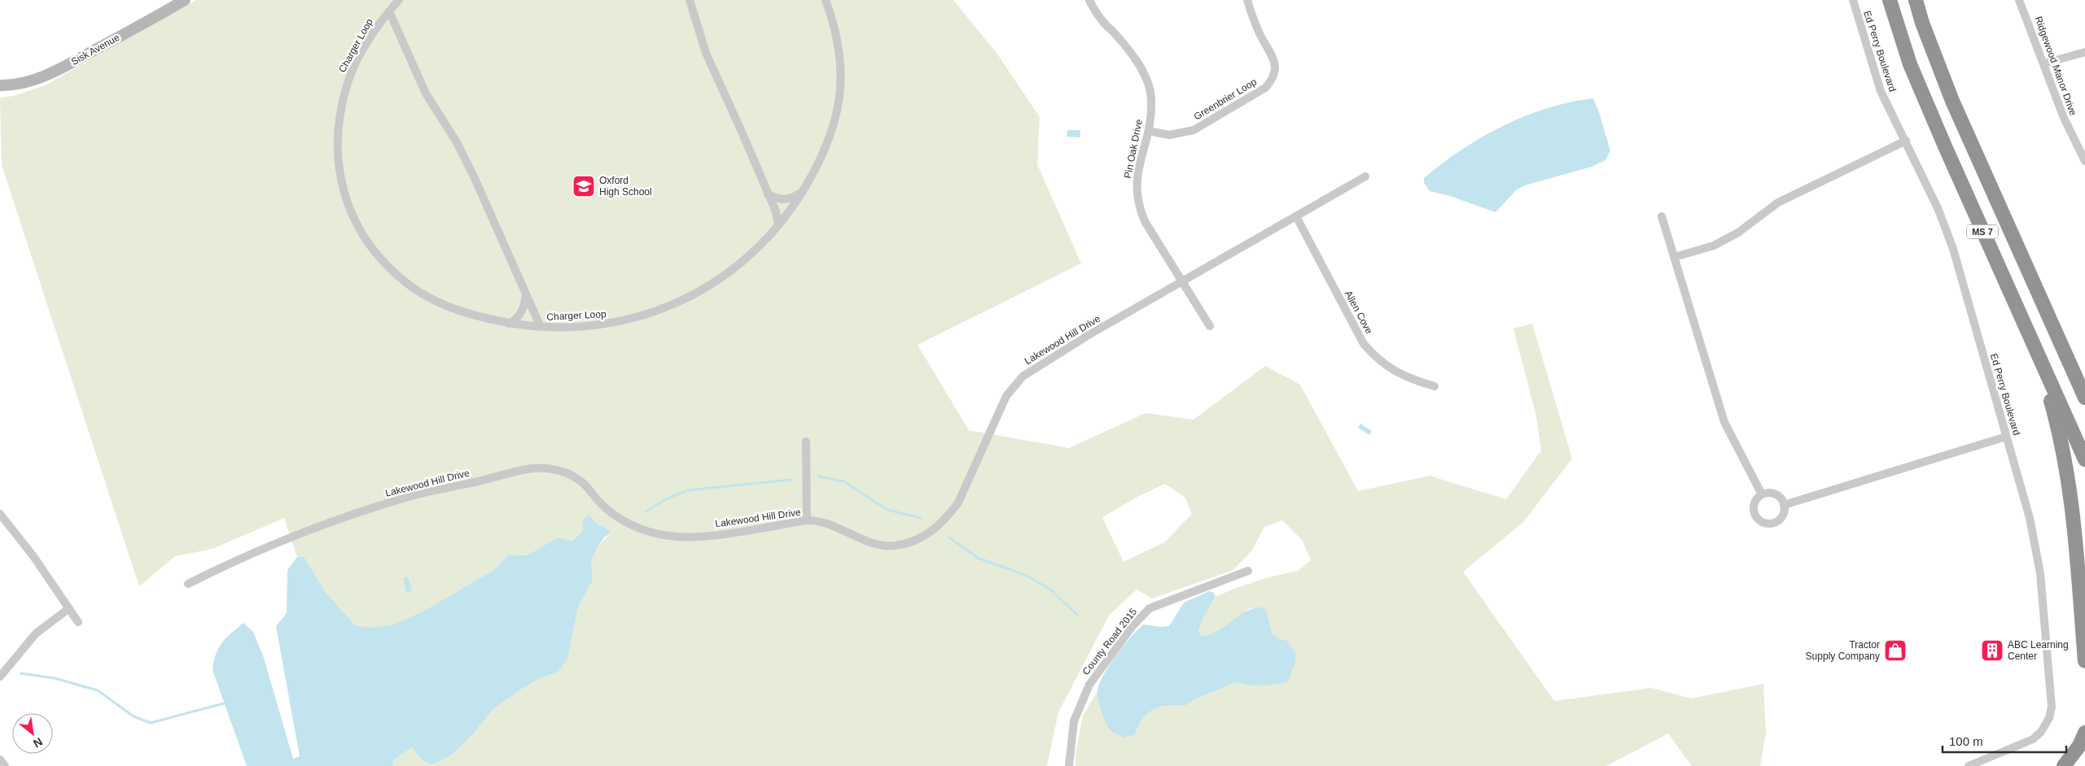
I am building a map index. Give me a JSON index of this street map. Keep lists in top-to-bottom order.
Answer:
{
  "streets": {
    "highway": ["MS 7"],
    "street": [
      "Charger Loop",
      "Sisk Avenue",
      "Ed Perry Boulevard",
      "Ridgewood Manor Drive",
      "Greenbrier Loop",
      "Pin Oak Drive",
      "Allen Cove",
      "Lakewood Hill Drive",
      "County Road 2015"
    ]
  },
  "crossings": [
    ["Greenbrier Loop", "Pin Oak Drive"],
    ["Pin Oak Drive", "Lakewood Hill Drive"],
    ["Allen Cove", "Lakewood Hill Drive"]
  ],
  "places": {
    "school or university": ["Oxford High School"],
    "shop": ["Tractor Supply Company"],
    "building": ["ABC Learning Center"]
  },
  "scale_bar": "100 m",
  "north": "bottom right"
}
